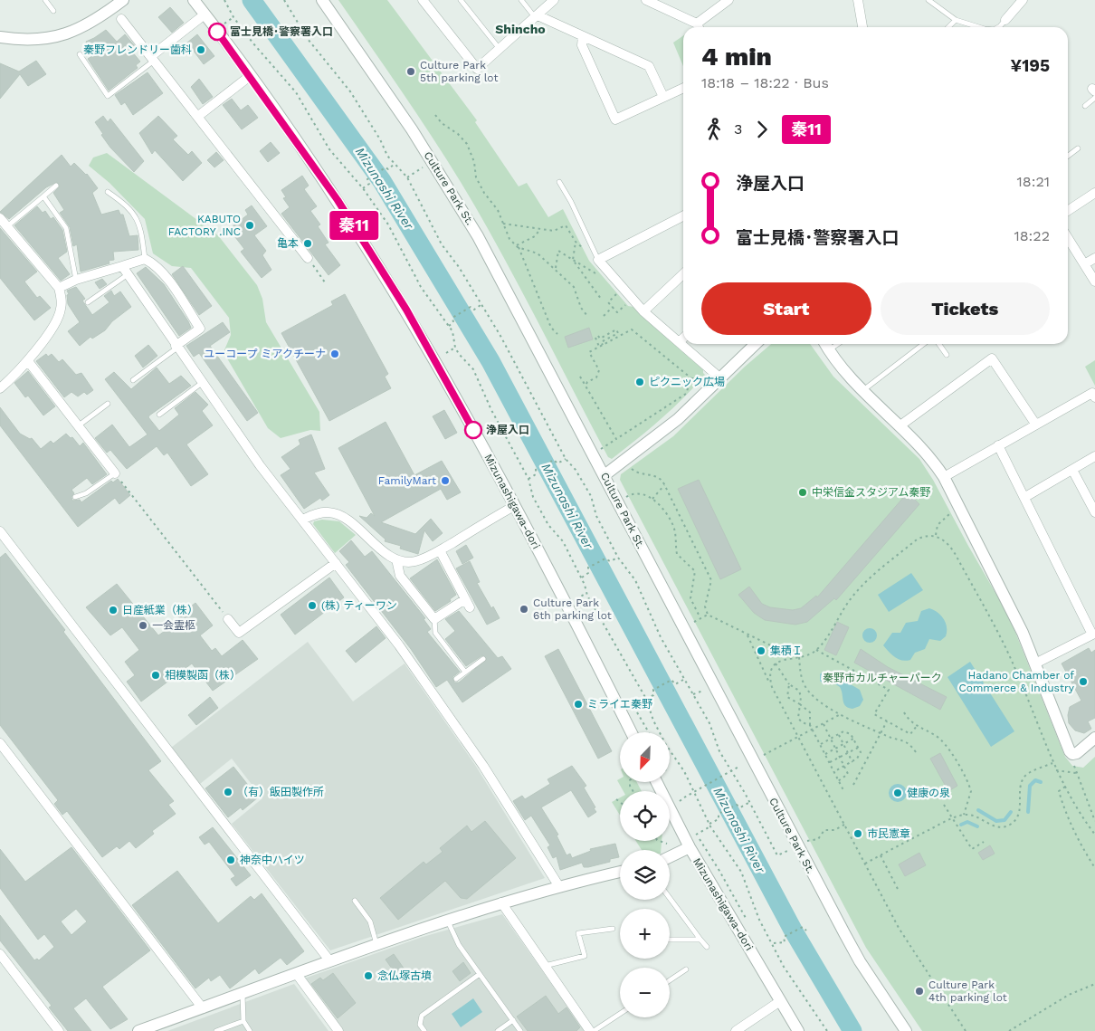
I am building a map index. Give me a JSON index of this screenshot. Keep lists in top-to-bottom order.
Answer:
{
  "streets": {
    "street": ["Culture Park St.", "Mizunashigawa-dori"]
  },
  "districts": ["Shincho"],
  "water": ["Mizunashi River"],
  "parks": ["秦野市カルチャーパーク"],
  "places": [
    "富士見橋･警察署入口",
    "秦野フレンドリー歯科",
    "Culture Park 5th parking lot",
    "KABUTO FACTORY .INC",
    "亀本",
    "ユーコープ ミアクチーナ",
    "ピクニック広場",
    "浄屋入口",
    "FamilyMart",
    "中栄信金スタジアム秦野",
    "(株) ティーワン",
    "Culture Park 6th parking lot",
    "日産紙業（株）",
    "一会霊柩",
    "集積Ｉ",
    "相模製函（株）",
    "Hadano Chamber of Commerce & Industry",
    "ミライエ秦野",
    "（有）飯田製作所",
    "健康の泉",
    "市民憲章",
    "神奈中ハイツ",
    "念仏塚古墳",
    "Culture Park 4th parking lot"
  ],
  "lines": ["bus line 秦11"],
  "north": "bottom left",
  "page": {
    "on_map": "秦11",
    "heading": ["4 min", "18:18 – 18:22 · Bus", "¥195"],
    "legs": ["3", "秦11"],
    "list": [
      {
        "name": "浄屋入口",
        "value": "18:21"
      },
      {
        "name": "富士見橋･警察署入口",
        "value": "18:22"
      }
    ],
    "buttons": ["Start", "Tickets"],
    "map_buttons": ["+", "−"]
  }
}
